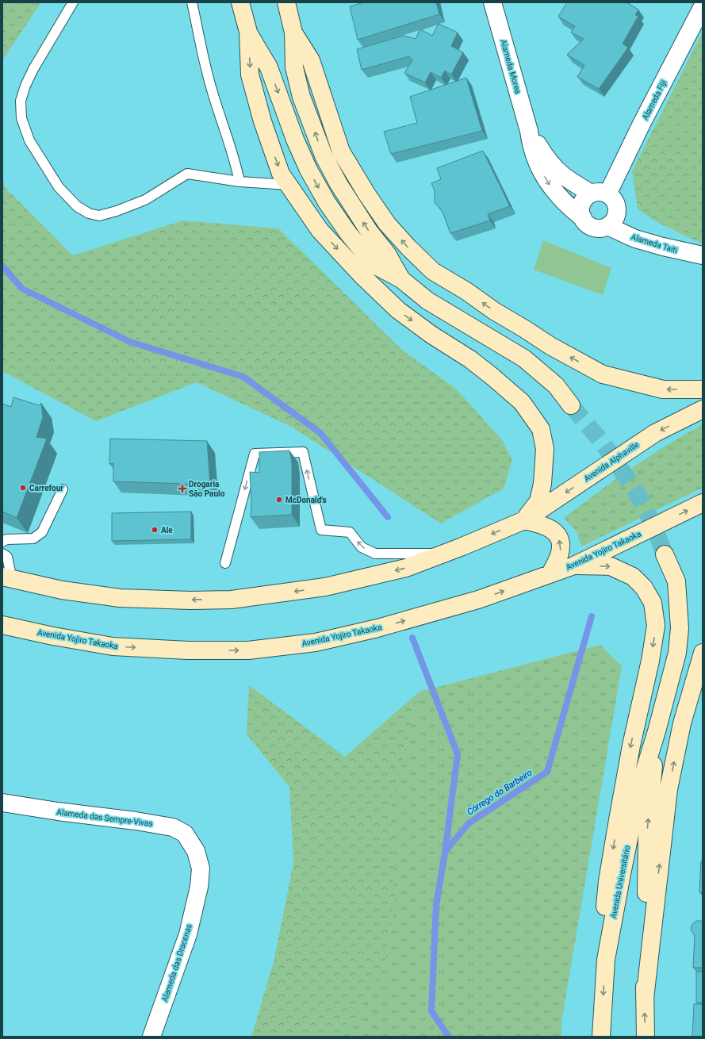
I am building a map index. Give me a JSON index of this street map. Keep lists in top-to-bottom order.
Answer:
{
  "streets": {
    "main road": ["Avenida Alphaville", "Avenida Yojiro Takaoka", "Avenida Universitário"],
    "street": [
      "Alameda Morea",
      "Alameda Fiji",
      "Alameda Taiti",
      "Alameda das Sempre-Vivas",
      "Alameda das Dracenas"
    ]
  },
  "crossings": [
    ["Alameda Morea", "Alameda Fiji"],
    ["Alameda Morea", "Alameda Taiti"],
    ["Alameda Fiji", "Alameda Taiti"],
    ["Alameda das Sempre-Vivas", "Alameda das Dracenas"]
  ],
  "one_way": ["Avenida Alphaville"],
  "water": ["Córrego do Barbeiro"],
  "places": {
    "other": ["Carrefour", "McDonald's", "Ale"],
    "health": ["Drogaria São Paulo"]
  }
}
